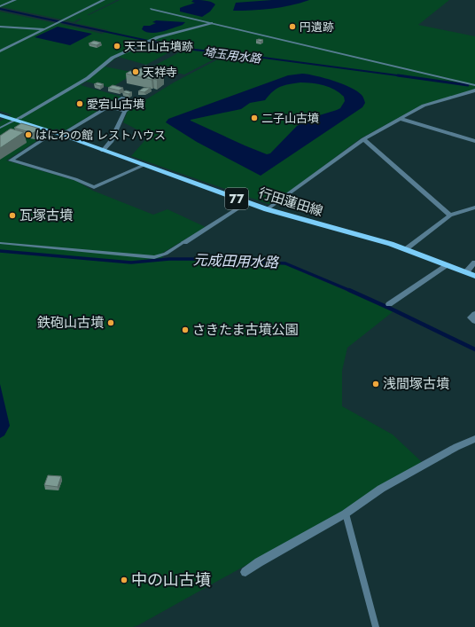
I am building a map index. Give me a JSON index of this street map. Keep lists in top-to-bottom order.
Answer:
{
  "streets": {
    "main road": ["77", "行田蓮田線"]
  },
  "water": ["埼玉用水路", "元成田用水路"],
  "places": [
    "円遺跡",
    "天王山古墳跡",
    "天祥寺",
    "愛宕山古墳",
    "二子山古墳",
    "はにわの館 レストハウス",
    "瓦塚古墳",
    "鉄砲山古墳",
    "さきたま古墳公園",
    "浅間塚古墳",
    "中の山古墳"
  ]
}
